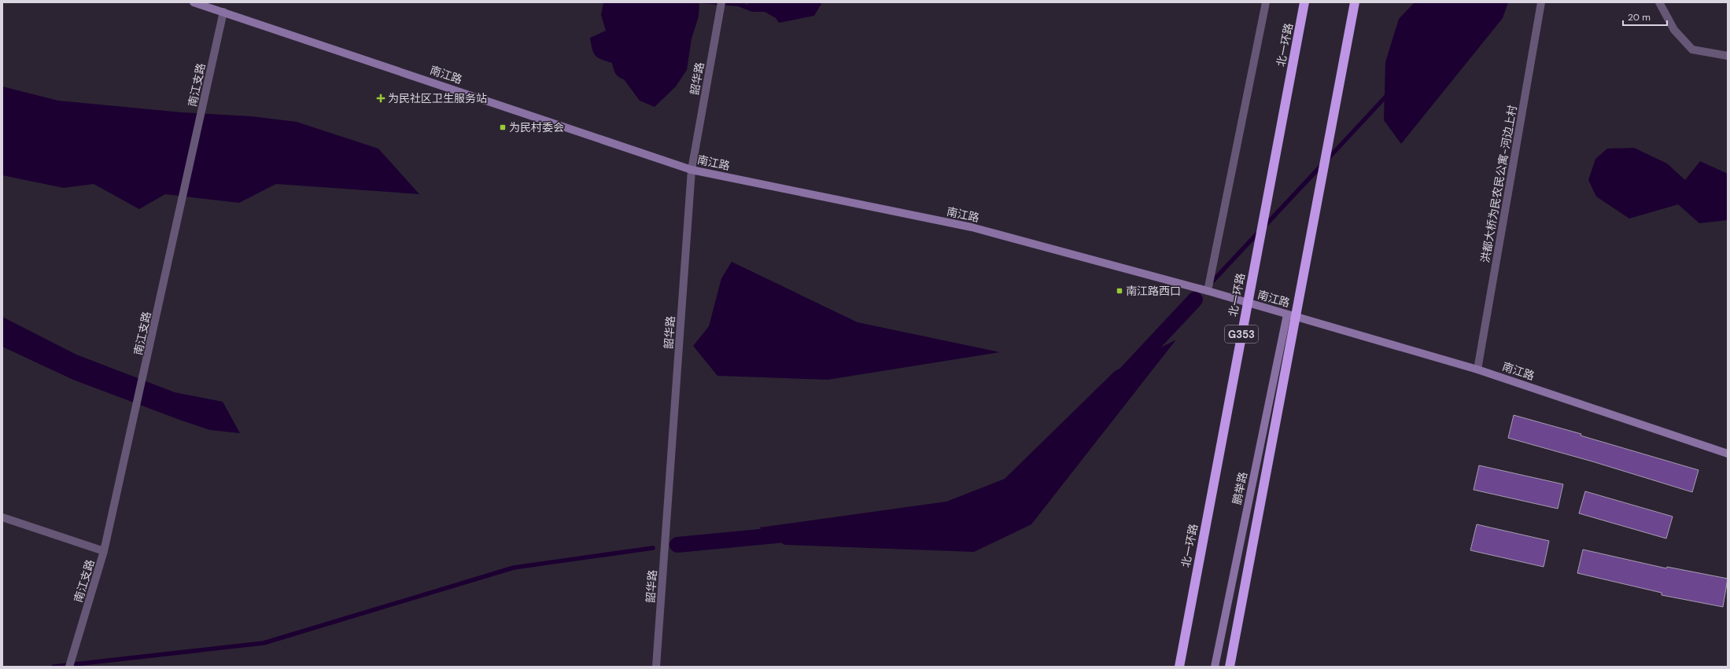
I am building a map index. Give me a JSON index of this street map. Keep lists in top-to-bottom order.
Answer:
{
  "streets": {
    "highway": ["北一环路", "G353"],
    "main road": ["南江路", "鹏举路"],
    "street": ["韶华路", "南江支路", "洪都大桥为民农民公寓-河边上村"]
  },
  "crossings": [
    ["南江路", "韶华路"],
    ["南江路", "南江支路"],
    ["南江路", "洪都大桥为民农民公寓-河边上村"],
    ["南江路", "鹏举路"]
  ],
  "places": {
    "health": ["为民社区卫生服务站"],
    "transit": ["为民村委会", "南江路西口"]
  },
  "scale_bar": "20 m"
}
